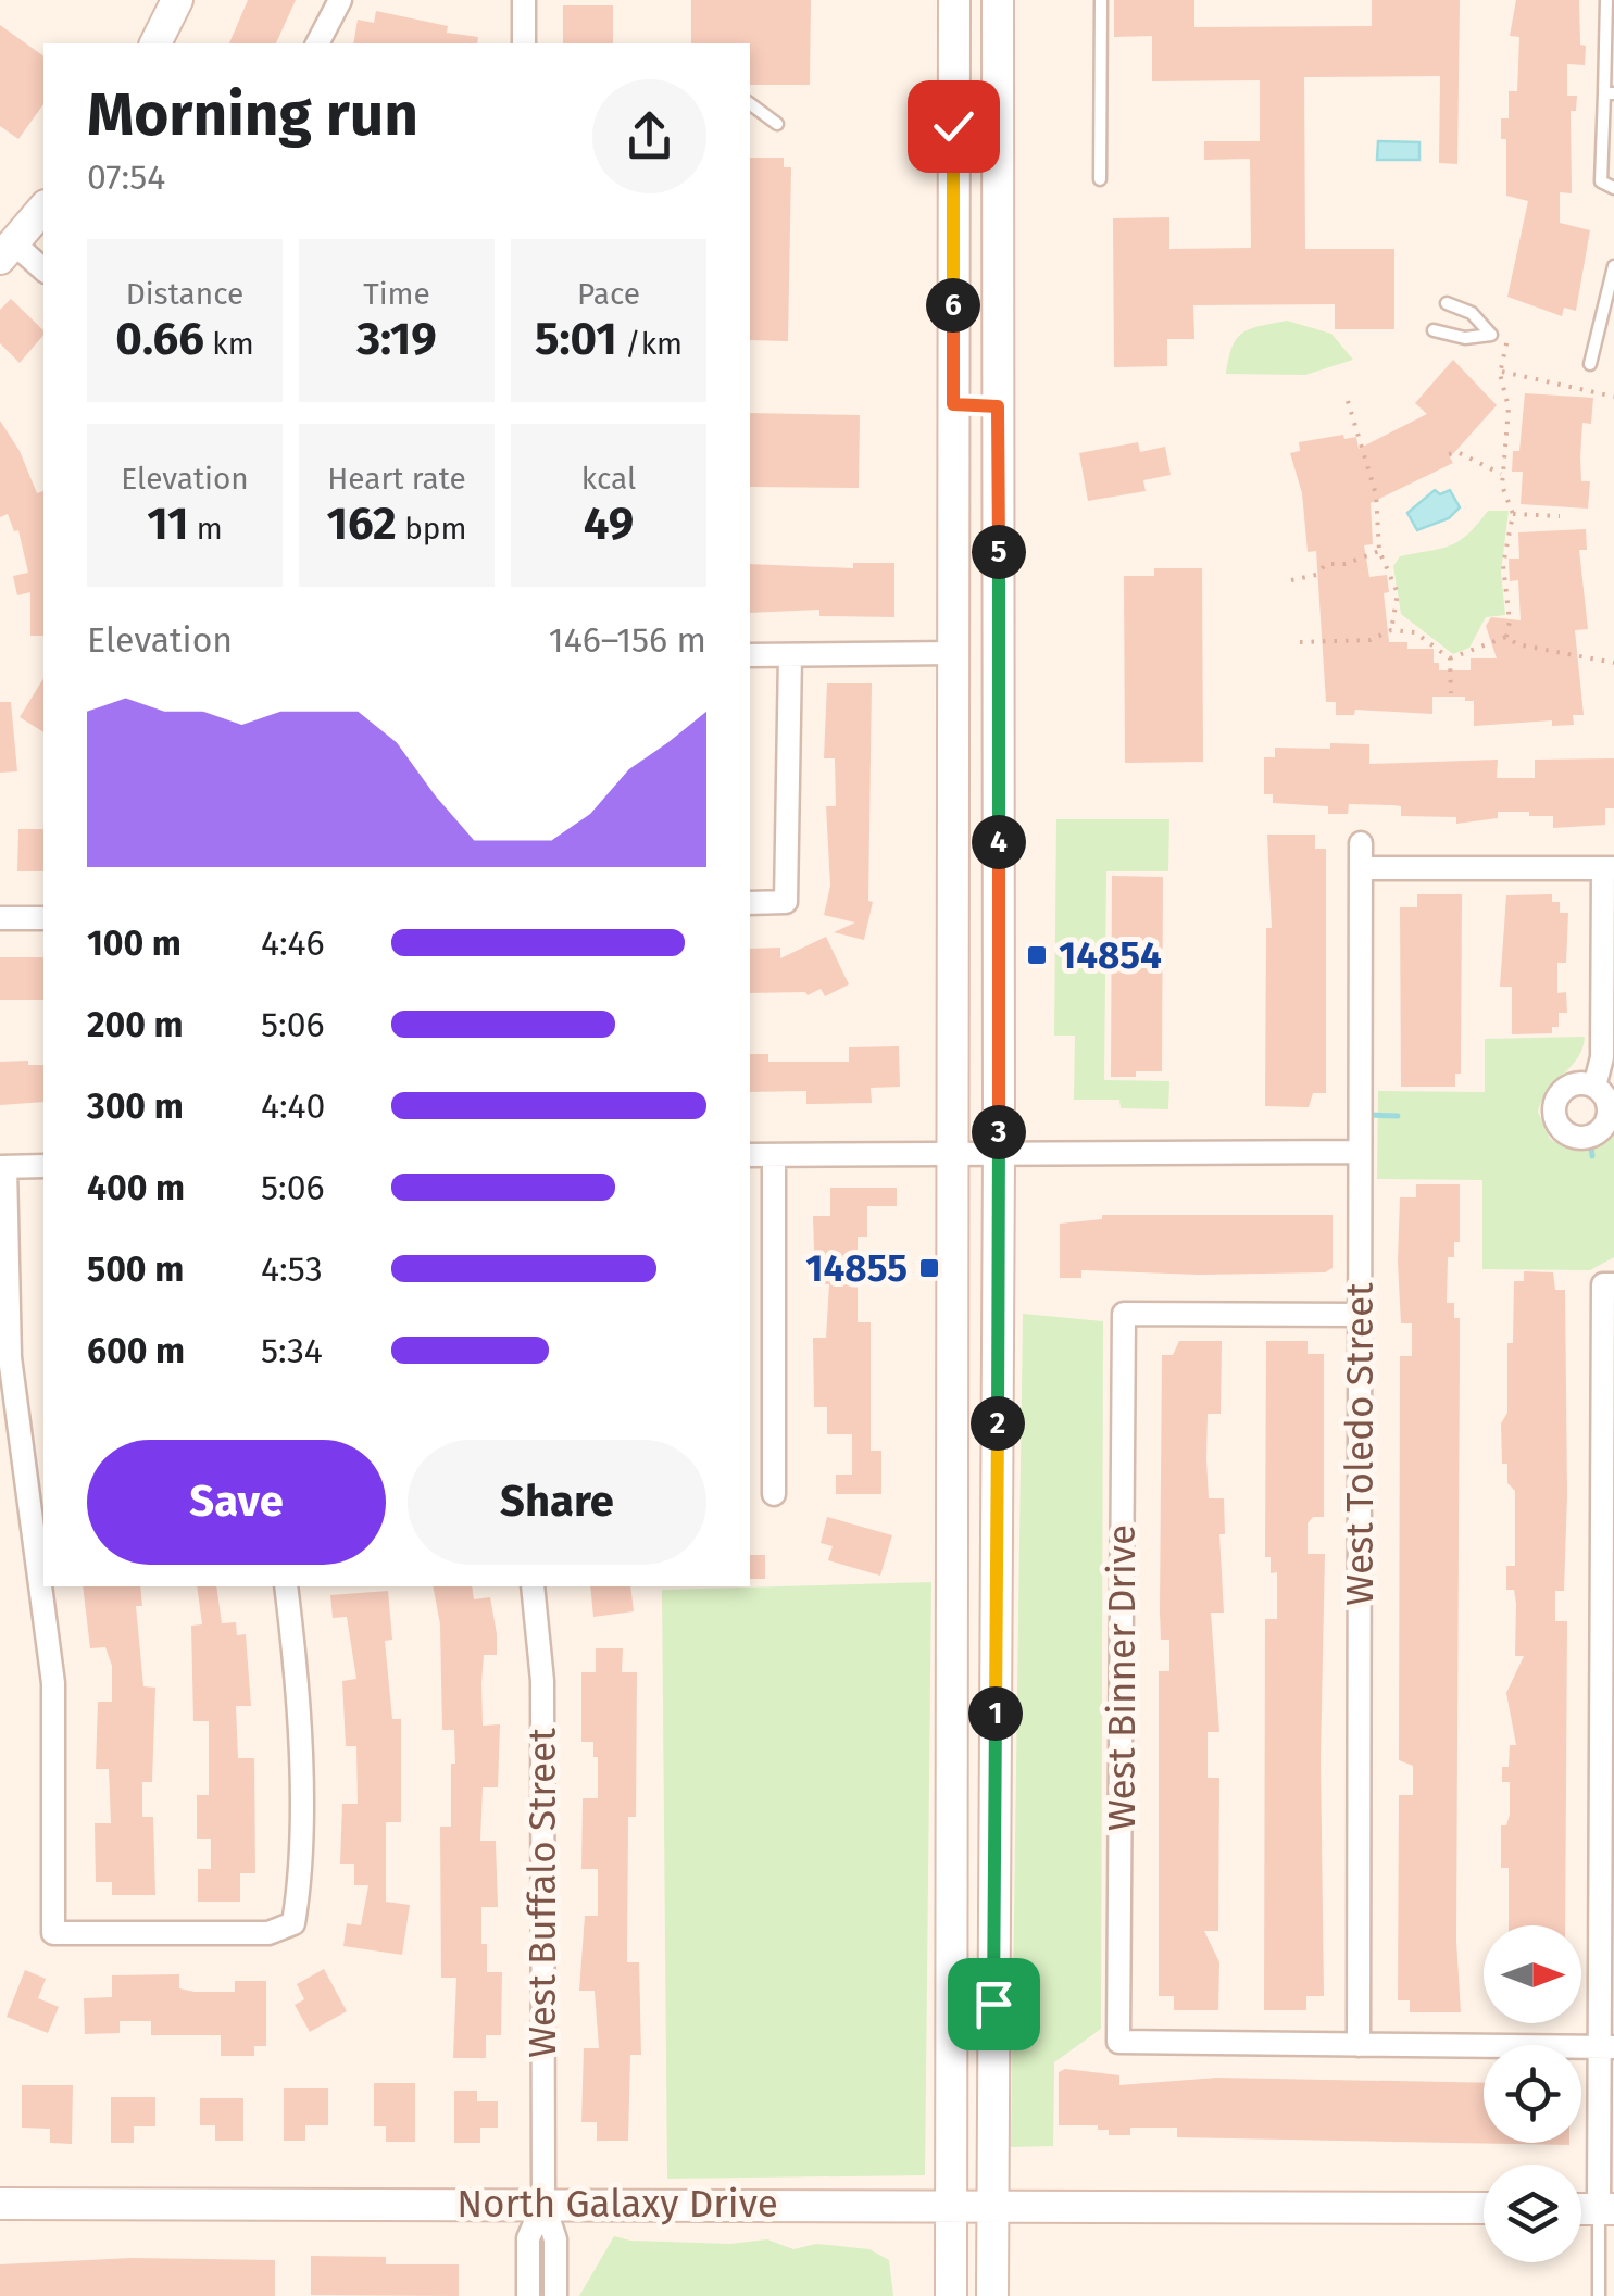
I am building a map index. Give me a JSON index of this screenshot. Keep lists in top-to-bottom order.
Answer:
{
  "streets": {
    "main road": ["North Galaxy Drive"],
    "street": ["West Toledo Street", "West Binner Drive", "West Buffalo Street"]
  },
  "crossings": [
    ["West Toledo Street", "West Binner Drive"],
    ["West Buffalo Street", "North Galaxy Drive"]
  ],
  "places": {
    "transit": ["14854", "14855"]
  },
  "north": "right",
  "page": {
    "heading": ["Morning run", "07:54"],
    "stats": [
      ["Distance", "0.66 km"],
      ["Time", "3:19"],
      ["Pace", "5:01 /km"],
      ["Elevation", "11 m"],
      ["Heart rate", "162 bpm"],
      ["kcal", "49"]
    ],
    "pins": [
      "6",
      "5",
      "4",
      "3",
      "2",
      "1"
    ],
    "chart": ["Elevation", "146–156 m"],
    "list": [
      {
        "name": "100 m",
        "note": "4:46"
      },
      {
        "name": "200 m",
        "note": "5:06"
      },
      {
        "name": "300 m",
        "note": "4:40"
      },
      {
        "name": "400 m",
        "note": "5:06"
      },
      {
        "name": "500 m",
        "note": "4:53"
      },
      {
        "name": "600 m",
        "note": "5:34"
      }
    ],
    "buttons": ["Save", "Share"]
  }
}
